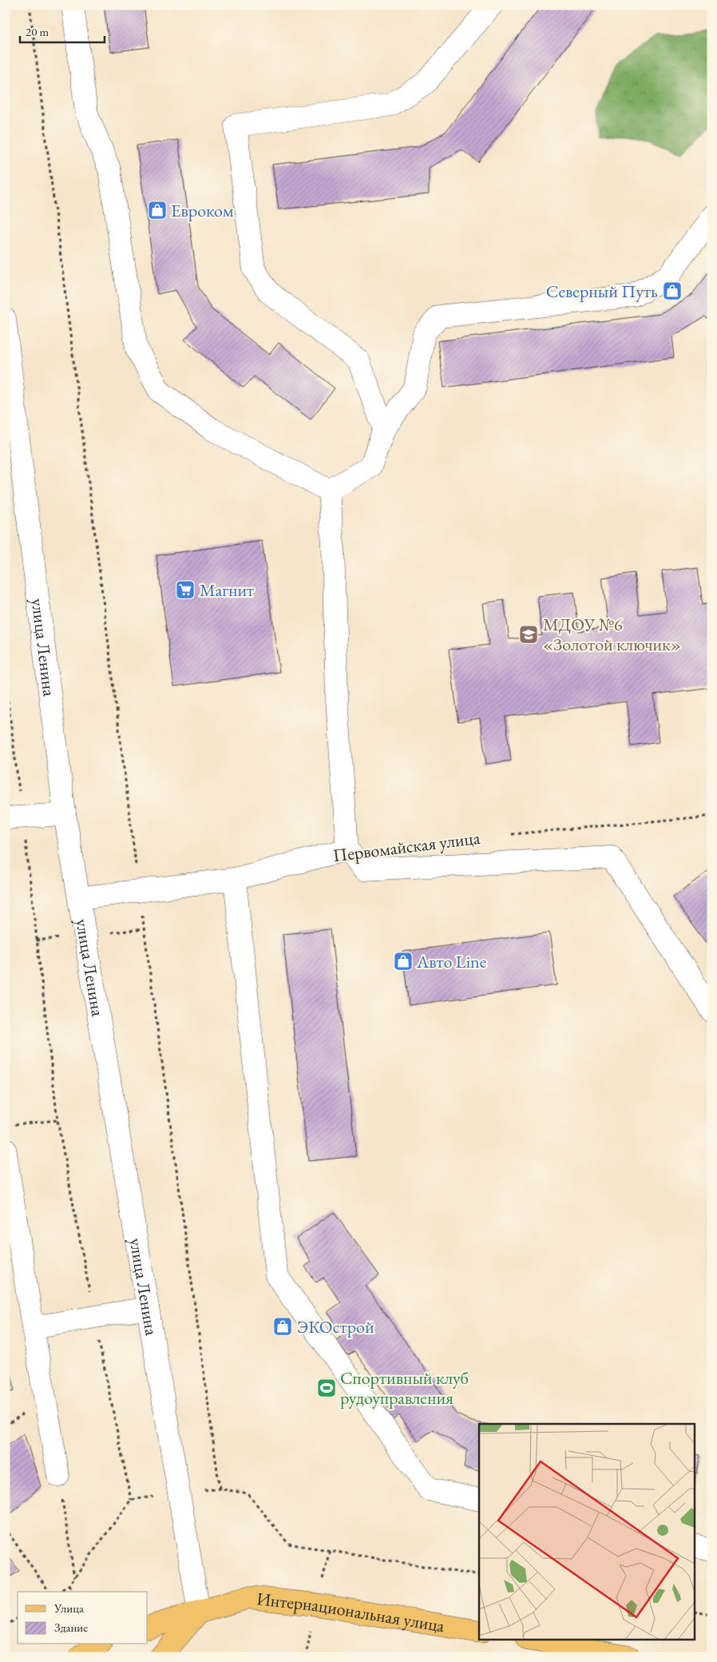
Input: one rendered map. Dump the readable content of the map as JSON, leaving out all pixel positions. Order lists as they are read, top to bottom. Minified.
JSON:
{"streets":{"main road":["Интернациональная улица"],"street":["улица Ленина","Первомайская улица"]},"crossings":[["улица Ленина","Первомайская улица"],["улица Ленина","Интернациональная улица"]],"places":{"shop":["Евроком","Северный Путь","Авто Line","ЭКОстрой"],"supermarket":["Магнит"],"school or university":["МДОУ №6 «Золотой ключик»"],"sports":["Спортивный клуб рудоуправления"]},"legend":["Улица","Здание"],"scale_bar":"20 m"}
